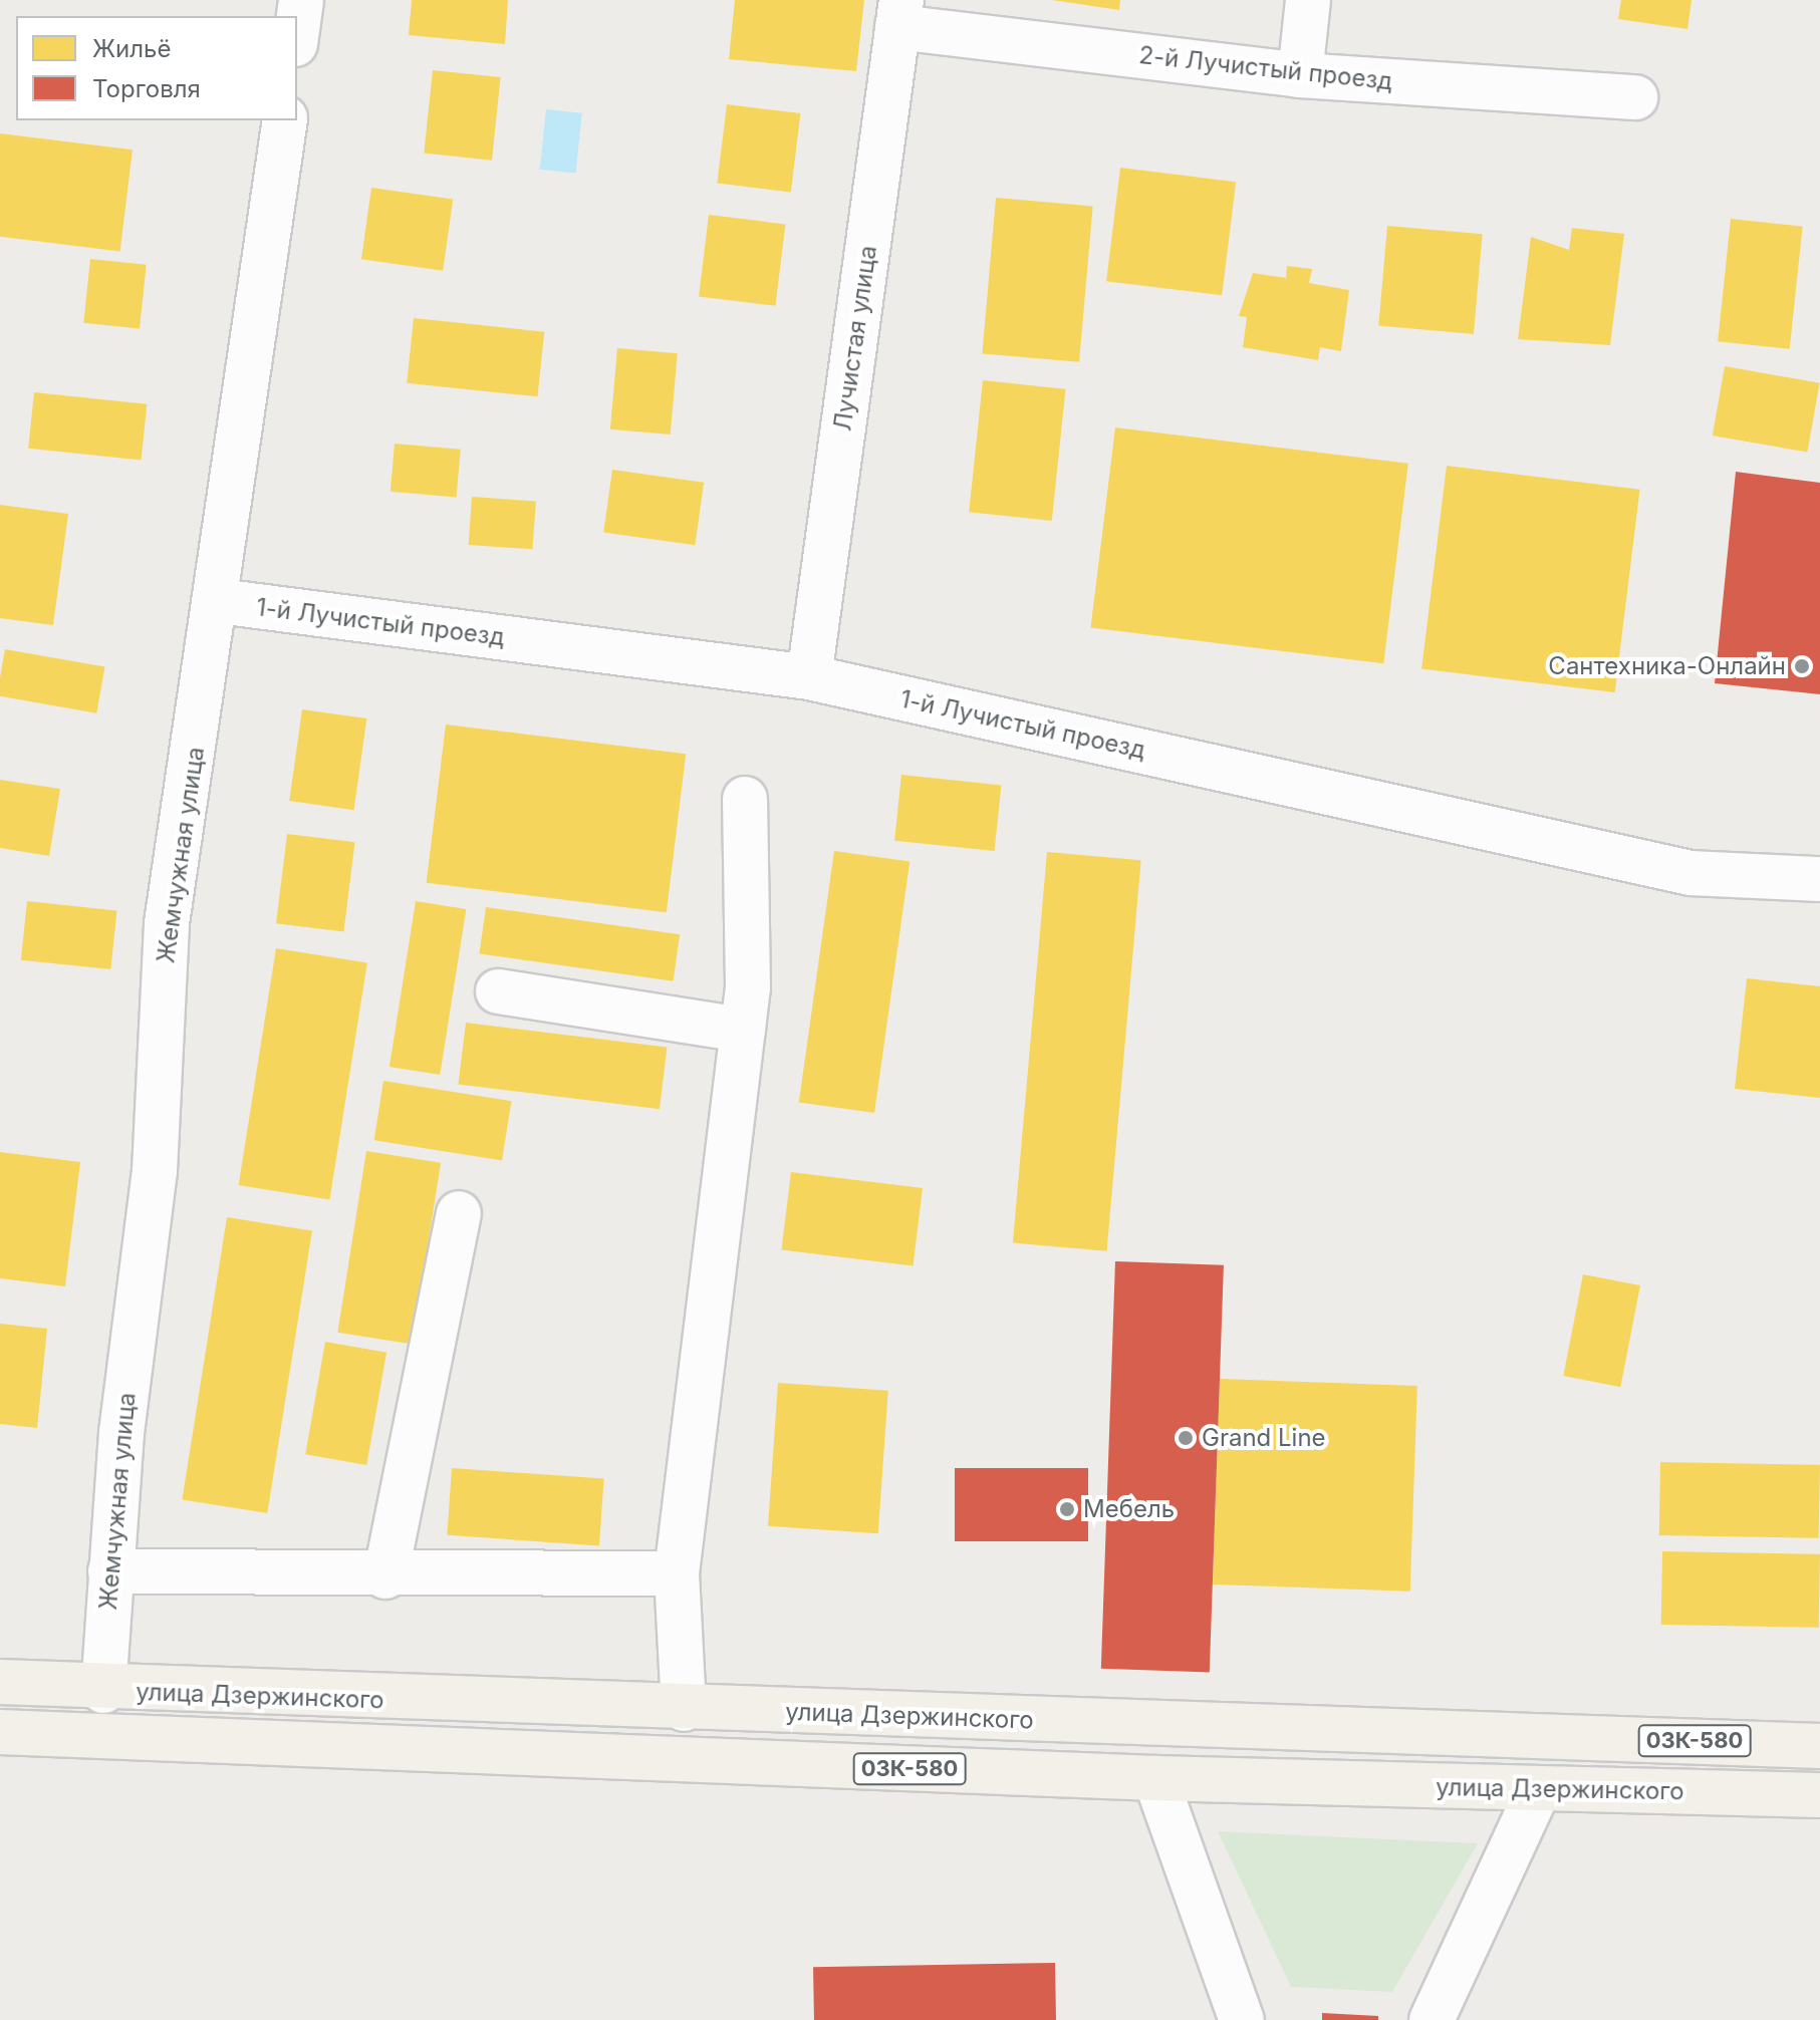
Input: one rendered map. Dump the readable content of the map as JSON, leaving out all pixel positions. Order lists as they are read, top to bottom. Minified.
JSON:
{"streets":{"main road":["улица Дзержинского","03К-580"],"street":["2-й Лучистый проезд","Лучистая улица","1-й Лучистый проезд","Жемчужная улица"]},"crossings":[["2-й Лучистый проезд","Лучистая улица"],["Лучистая улица","1-й Лучистый проезд"],["1-й Лучистый проезд","Жемчужная улица"],["Жемчужная улица","улица Дзержинского"]],"places":["Сантехника-Онлайн","Grand Line","Мебель"],"legend":["Жильё","Торговля"]}
